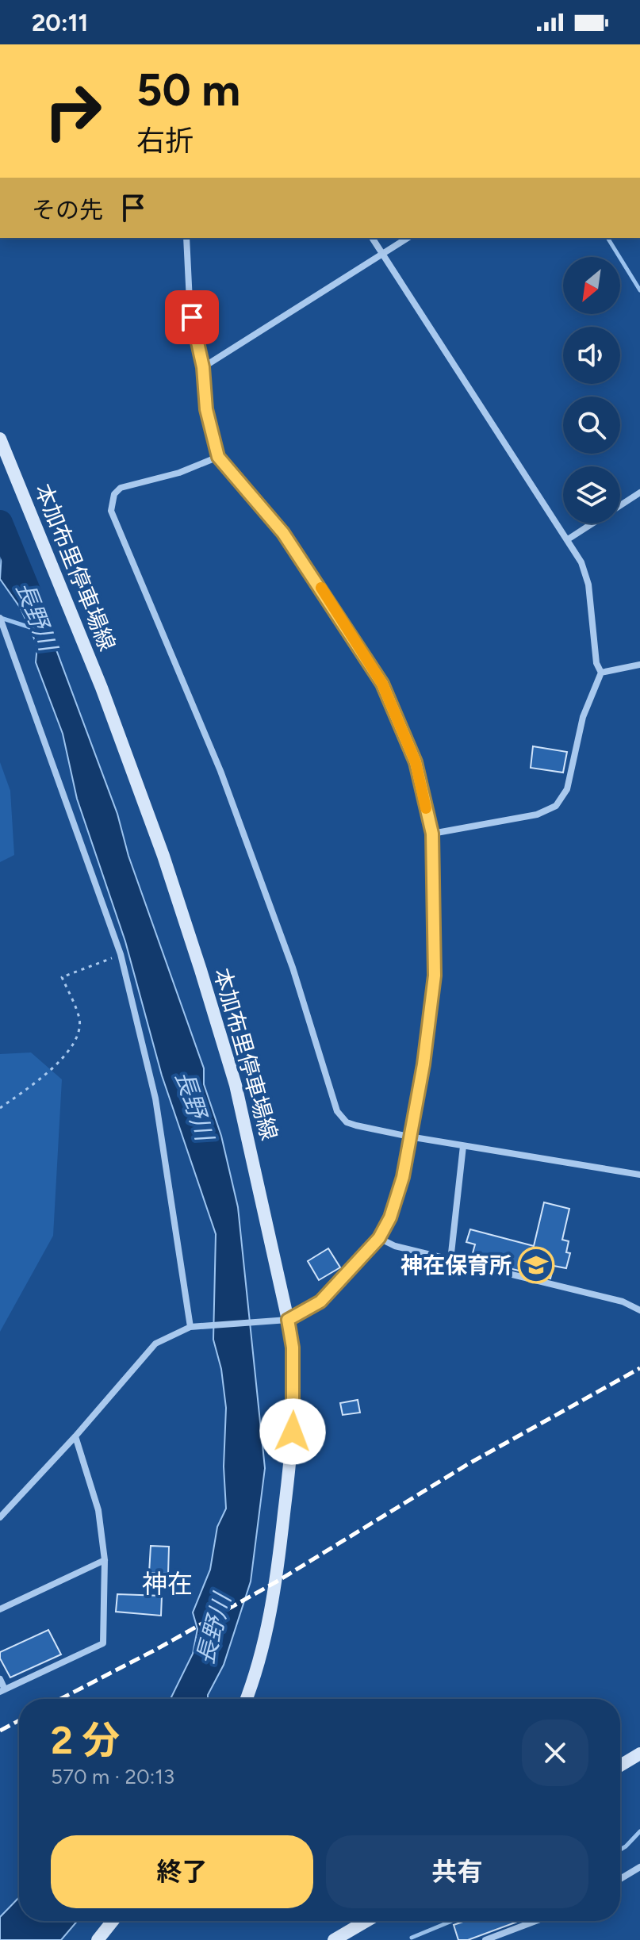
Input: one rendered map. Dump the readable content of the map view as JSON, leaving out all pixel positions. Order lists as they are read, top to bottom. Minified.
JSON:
{"streets":{"main road":["本加布里停車場線"]},"districts":["神在"],"water":["長野川"],"places":{"school or university":["神在保育所"]},"north":"bottom left","page":{"status":"20:11","turn":["50 m","右折"],"then":"その先","heading":["2 分","570 m · 20:13"],"buttons":["終了","共有"]}}
